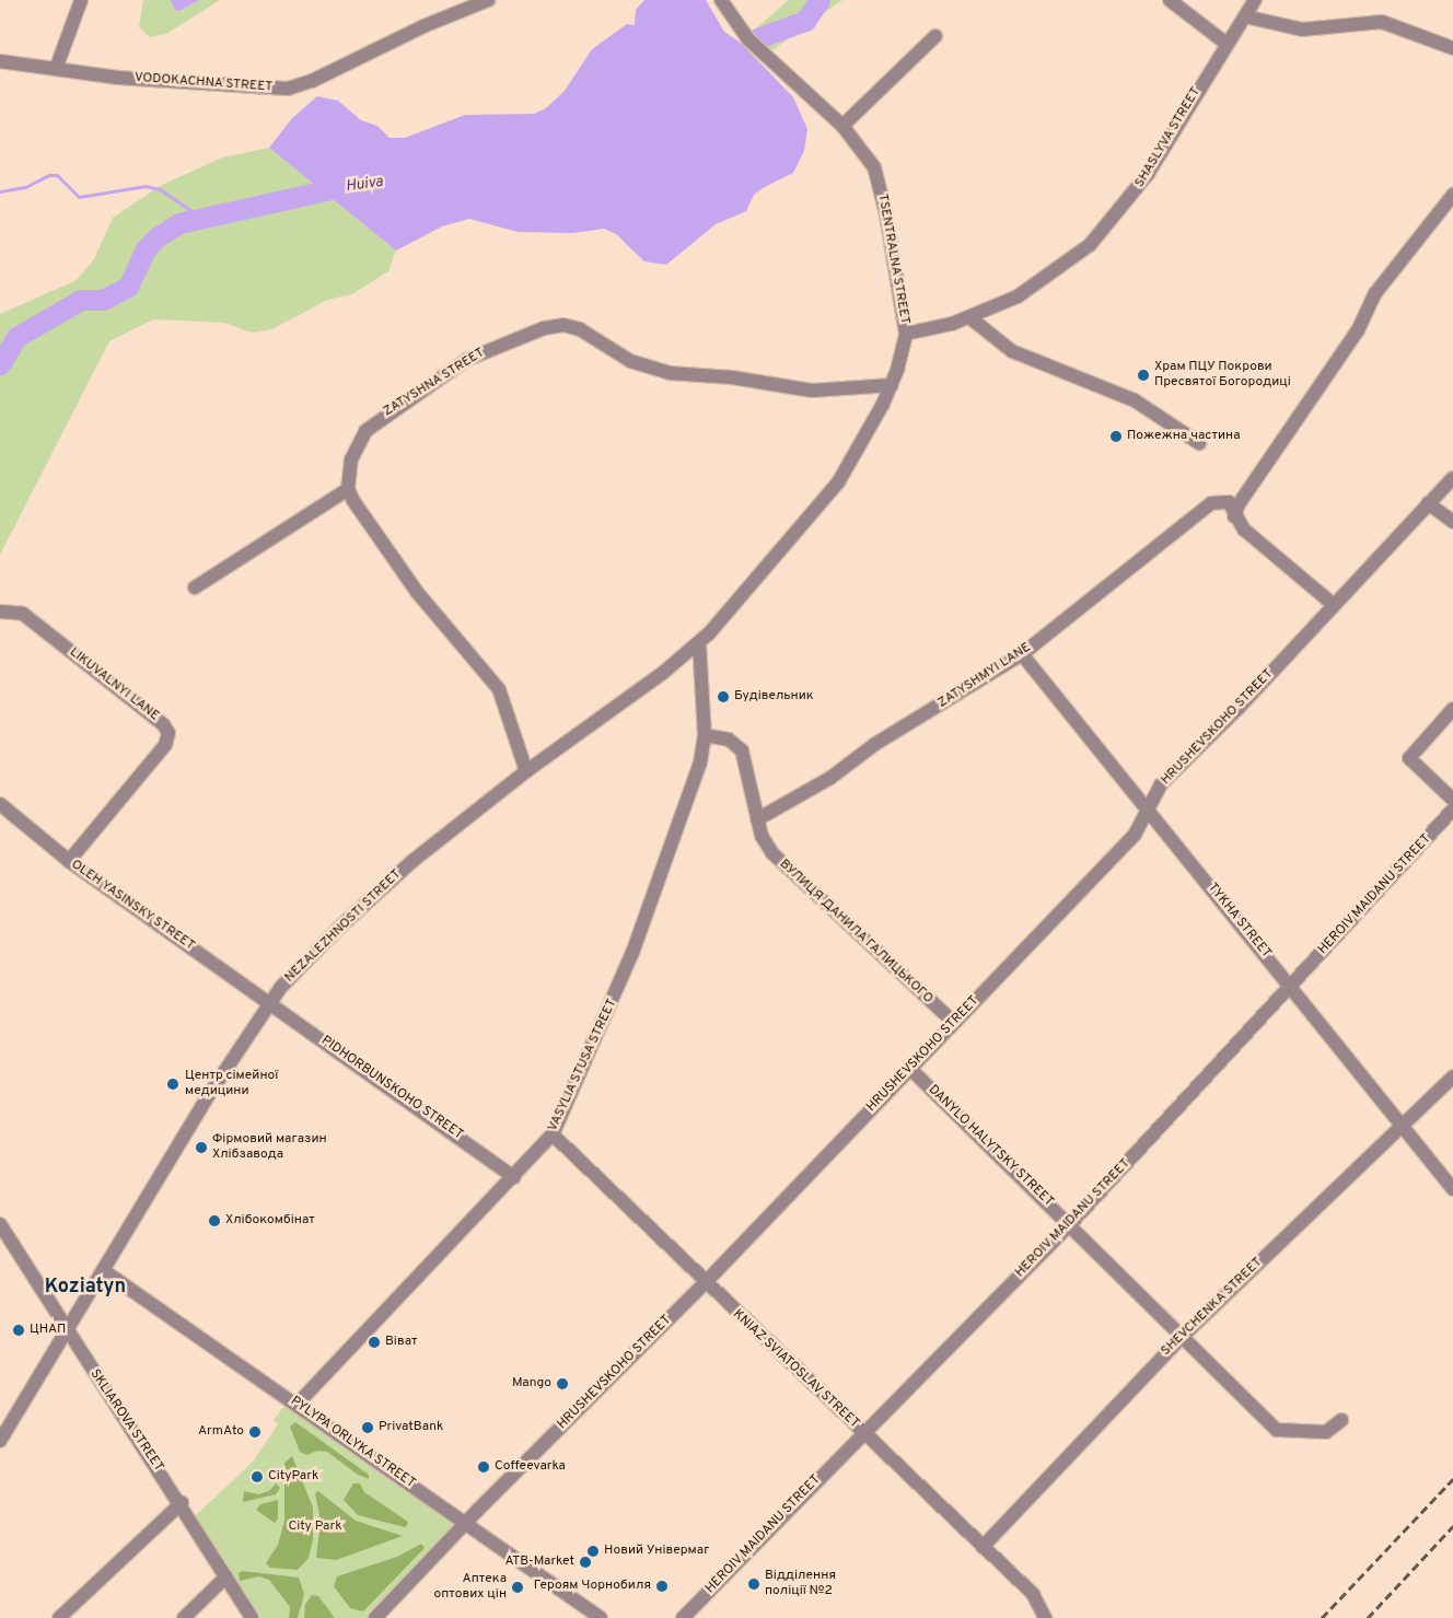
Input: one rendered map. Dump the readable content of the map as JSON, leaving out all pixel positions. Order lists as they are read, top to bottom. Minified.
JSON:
{"streets":{"street":["VODOKACHNA STREET","SHASLYVA STREET","TSENTRALNA STREET","ZATYSHNA STREET","ZATYSHMYI LANE","LIKUVALNYI LANE","HRUSHEVSKOHO STREET","HEROIV MAIDANU STREET","OLEH YASINSKY STREET","TYKHA STREET","NEZALEZHNOSTI STREET","ВУЛИЦЯ ДАНИЛА ГАЛИЦЬКОГО","VASYLIA STUSA STREET","PIDHORBUNSKOHO STREET","DANYLO HALYTSKY STREET","SHEVCHENKA STREET","KNIAZ SVIATOSLAV STREET","SKLIAROVA STREET","PYLYPA ORLYKA STREET"]},"crossings":[["SHASLYVA STREET","TSENTRALNA STREET"],["TSENTRALNA STREET","ZATYSHNA STREET"],["TSENTRALNA STREET","NEZALEZHNOSTI STREET"],["TSENTRALNA STREET","VASYLIA STUSA STREET"],["ZATYSHMYI LANE","TYKHA STREET"],["ZATYSHMYI LANE","ВУЛИЦЯ ДАНИЛА ГАЛИЦЬКОГО"],["LIKUVALNYI LANE","OLEH YASINSKY STREET"],["HRUSHEVSKOHO STREET","TYKHA STREET"],["HRUSHEVSKOHO STREET","ВУЛИЦЯ ДАНИЛА ГАЛИЦЬКОГО"],["HRUSHEVSKOHO STREET","DANYLO HALYTSKY STREET"],["HRUSHEVSKOHO STREET","KNIAZ SVIATOSLAV STREET"],["HRUSHEVSKOHO STREET","PYLYPA ORLYKA STREET"],["HEROIV MAIDANU STREET","TYKHA STREET"],["HEROIV MAIDANU STREET","DANYLO HALYTSKY STREET"],["HEROIV MAIDANU STREET","KNIAZ SVIATOSLAV STREET"],["OLEH YASINSKY STREET","NEZALEZHNOSTI STREET"],["OLEH YASINSKY STREET","PIDHORBUNSKOHO STREET"],["TYKHA STREET","SHEVCHENKA STREET"],["NEZALEZHNOSTI STREET","VASYLIA STUSA STREET"],["NEZALEZHNOSTI STREET","PIDHORBUNSKOHO STREET"],["NEZALEZHNOSTI STREET","SKLIAROVA STREET"],["NEZALEZHNOSTI STREET","PYLYPA ORLYKA STREET"],["ВУЛИЦЯ ДАНИЛА ГАЛИЦЬКОГО","VASYLIA STUSA STREET"],["VASYLIA STUSA STREET","PIDHORBUNSKOHO STREET"],["VASYLIA STUSA STREET","KNIAZ SVIATOSLAV STREET"],["VASYLIA STUSA STREET","PYLYPA ORLYKA STREET"],["DANYLO HALYTSKY STREET","SHEVCHENKA STREET"],["SHEVCHENKA STREET","KNIAZ SVIATOSLAV STREET"]],"districts":["Koziatyn"],"water":["Huiva"],"parks":["City Park"],"places":["Храм ПЦУ Покрови Пресвятої Богородиці","Пожежна частина","Будівельник","Центр сімейної медицини","Фірмовий магазин Хлібзавода","Хлібокомбінат","ЦНАП","Віват","Mango","PrivatBank","ArmAto","Coffeevarka","CityPark","Новий Універмаг","ATB-Market","Відділення поліції №2","Героям Чорнобиля","Аптека оптових цін"]}
